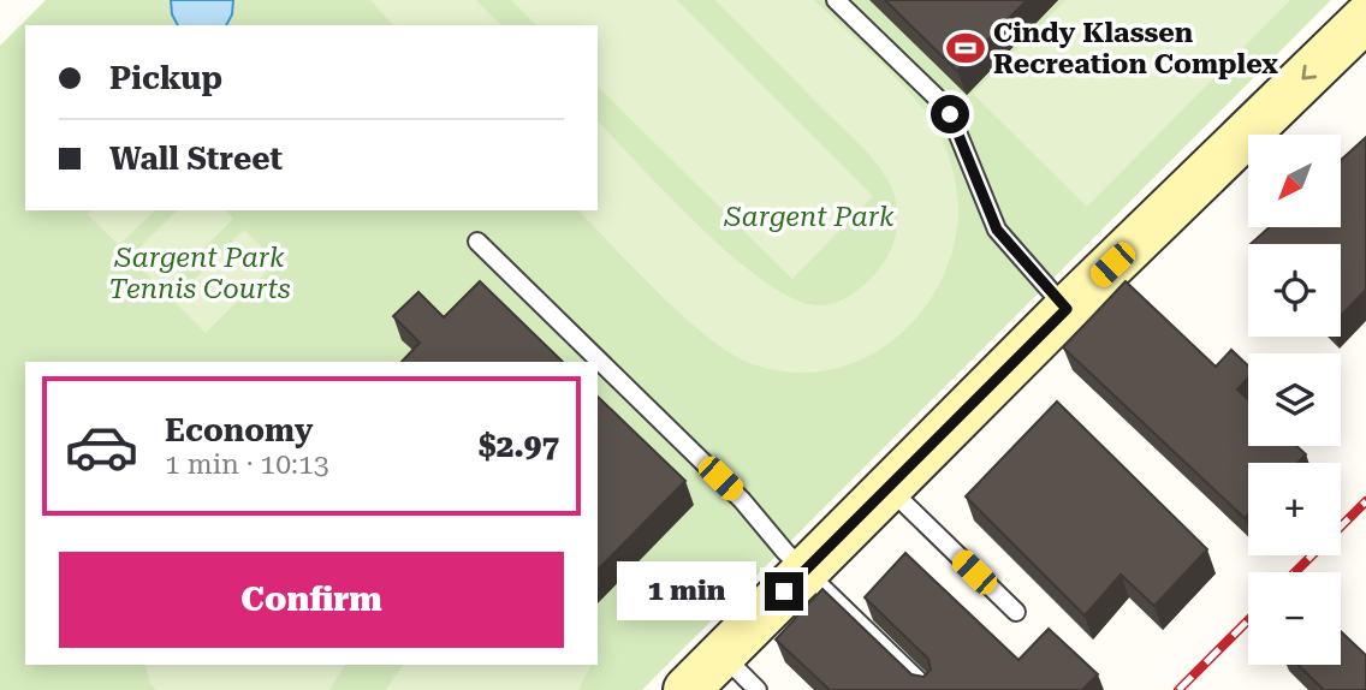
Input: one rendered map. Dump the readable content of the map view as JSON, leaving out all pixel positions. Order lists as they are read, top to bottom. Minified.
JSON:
{"parks":["Sargent Park","Sargent Park Tennis Courts"],"places":{"sports":["Cindy Klassen Recreation Complex"]},"north":"bottom left","page":{"banner":["Pickup","Wall Street"],"map_buttons":["+","−"],"list":[{"name":"Economy","note":"1 min · 10:13","value":"$2.97"}],"buttons":"Confirm","bubble":"1 min"}}
